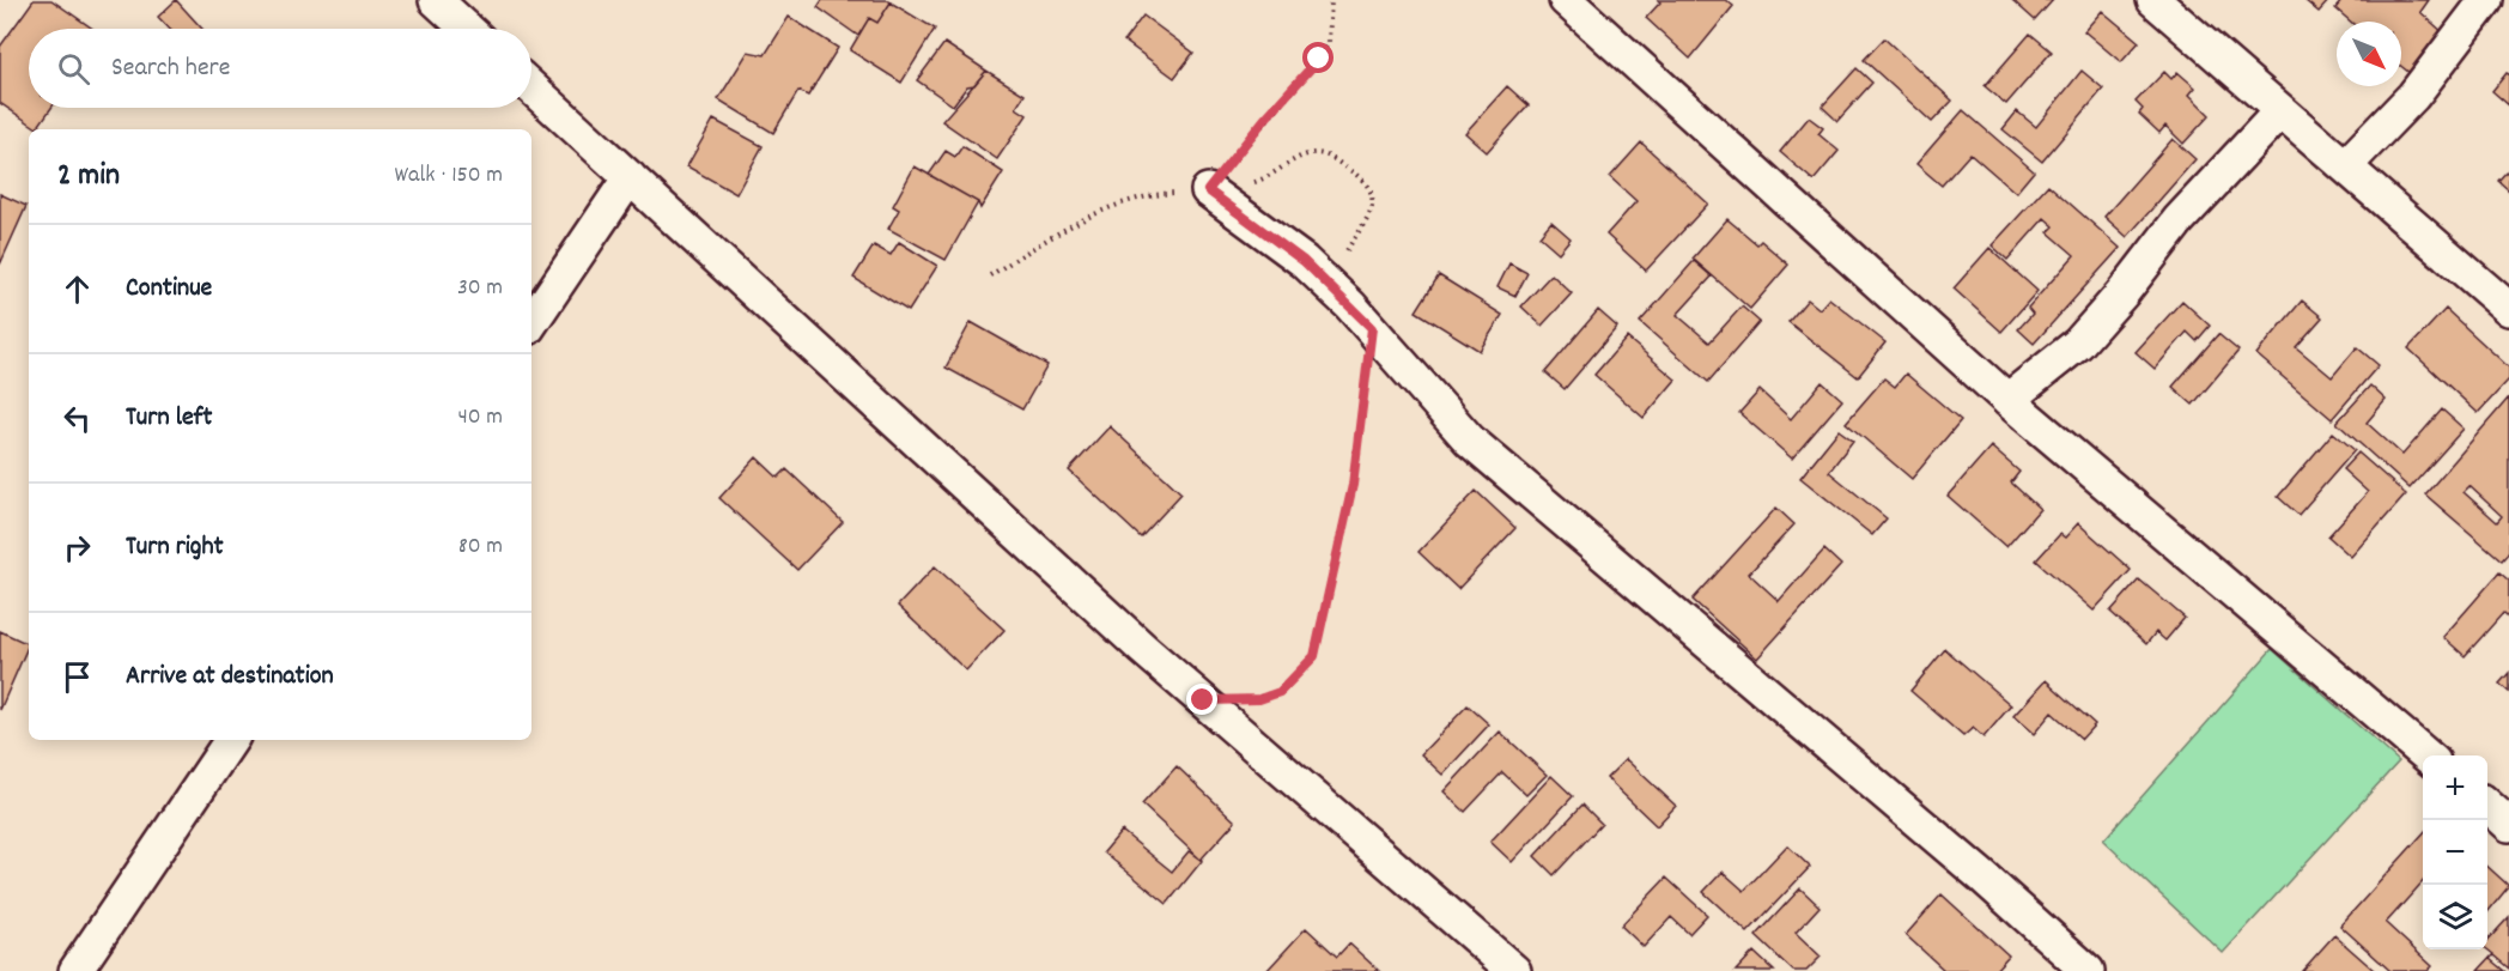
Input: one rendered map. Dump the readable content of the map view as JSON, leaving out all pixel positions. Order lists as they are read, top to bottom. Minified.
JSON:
{"north":"bottom right","page":{"search":"Search here","heading":["2 min","Walk · 150 m"],"list":[["Continue","30 m"],["Turn left","40 m"],["Turn right","80 m"],"Arrive at destination"],"map_buttons":["+","−"]}}
